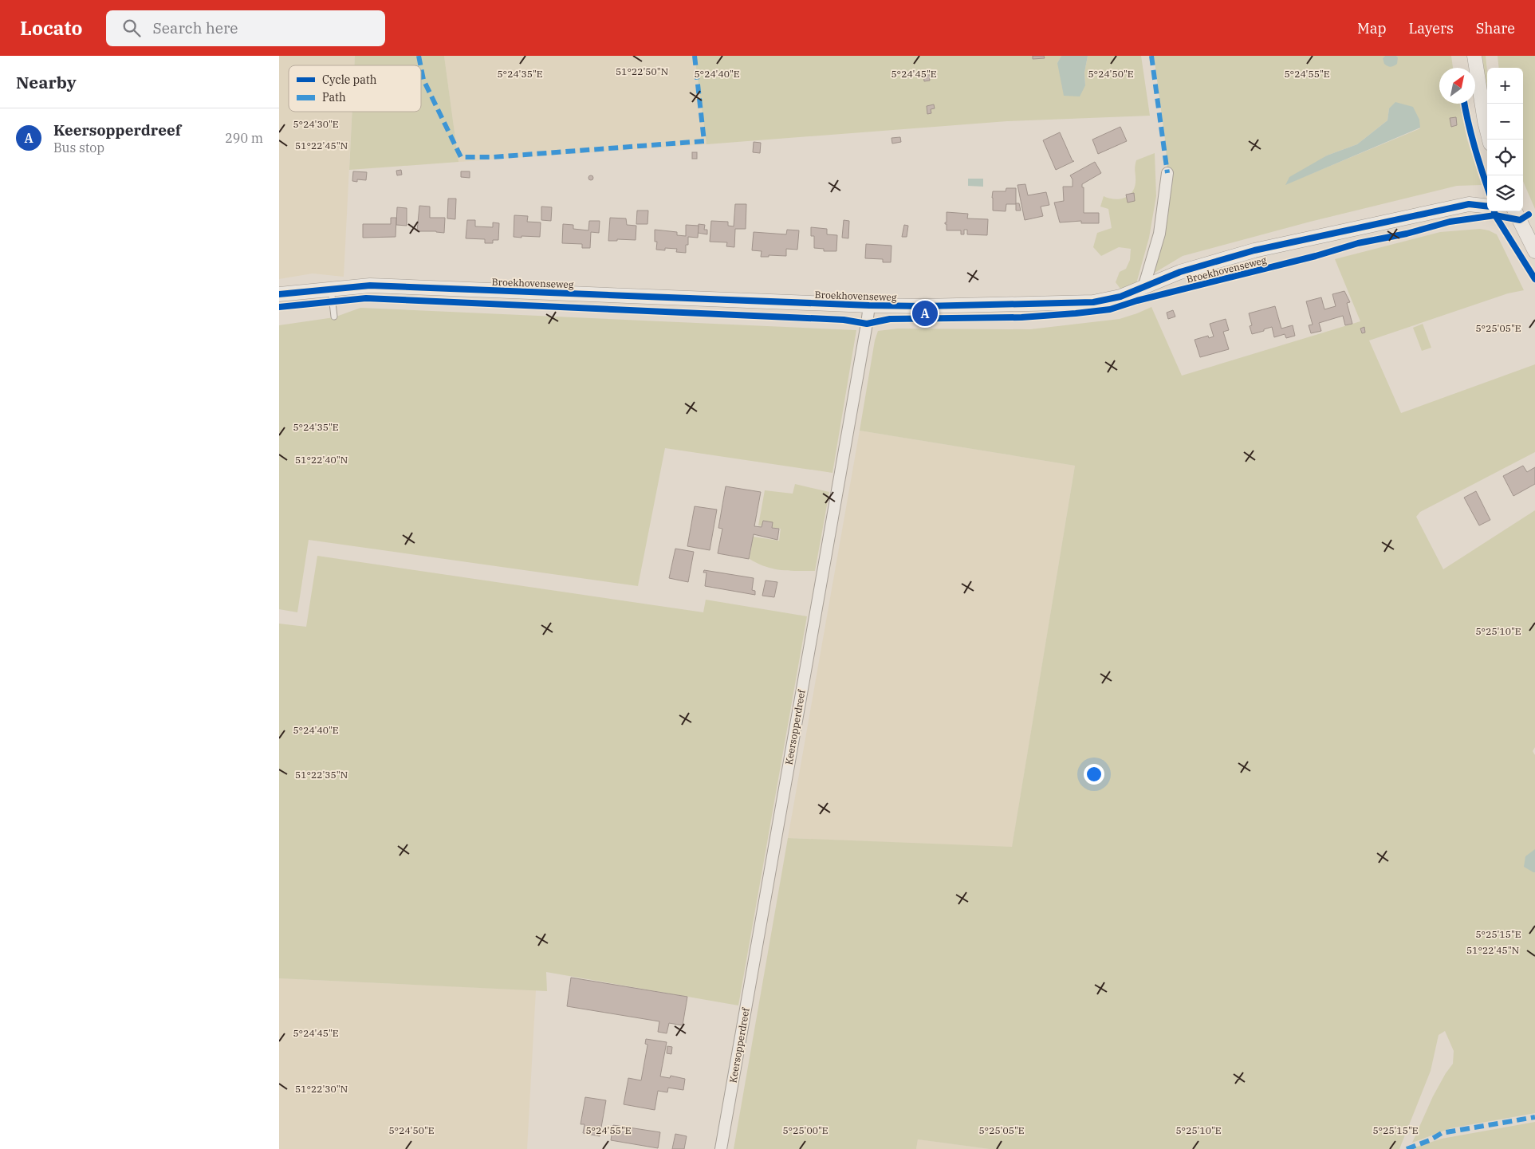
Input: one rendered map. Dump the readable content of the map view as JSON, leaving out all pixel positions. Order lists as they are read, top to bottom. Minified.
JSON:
{"streets":{"street":["Broekhovenseweg","Keersopperdreef"]},"crossings":[["Broekhovenseweg","Keersopperdreef"]],"legend":["Cycle path","Path"],"north":"top right","page":{"header":"Locato","search":"Search here","nav":["Map","Layers","Share"],"heading":"Nearby","map_buttons":["+","−"],"list":[{"mark":"A","name":"Keersopperdreef","note":"Bus stop","value":"290 m"}],"pins":"A"},"coordinates":["51°22'50\"N","5°24'45\"E","5°24'55\"E","5°24'35\"E","5°24'40\"E","5°24'50\"E","5°24'30\"E","51°22'45\"N","5°25'05\"E","51°22'40\"N","5°25'10\"E","51°22'35\"N","5°25'15\"E","51°22'30\"N","5°25'00\"E"]}
